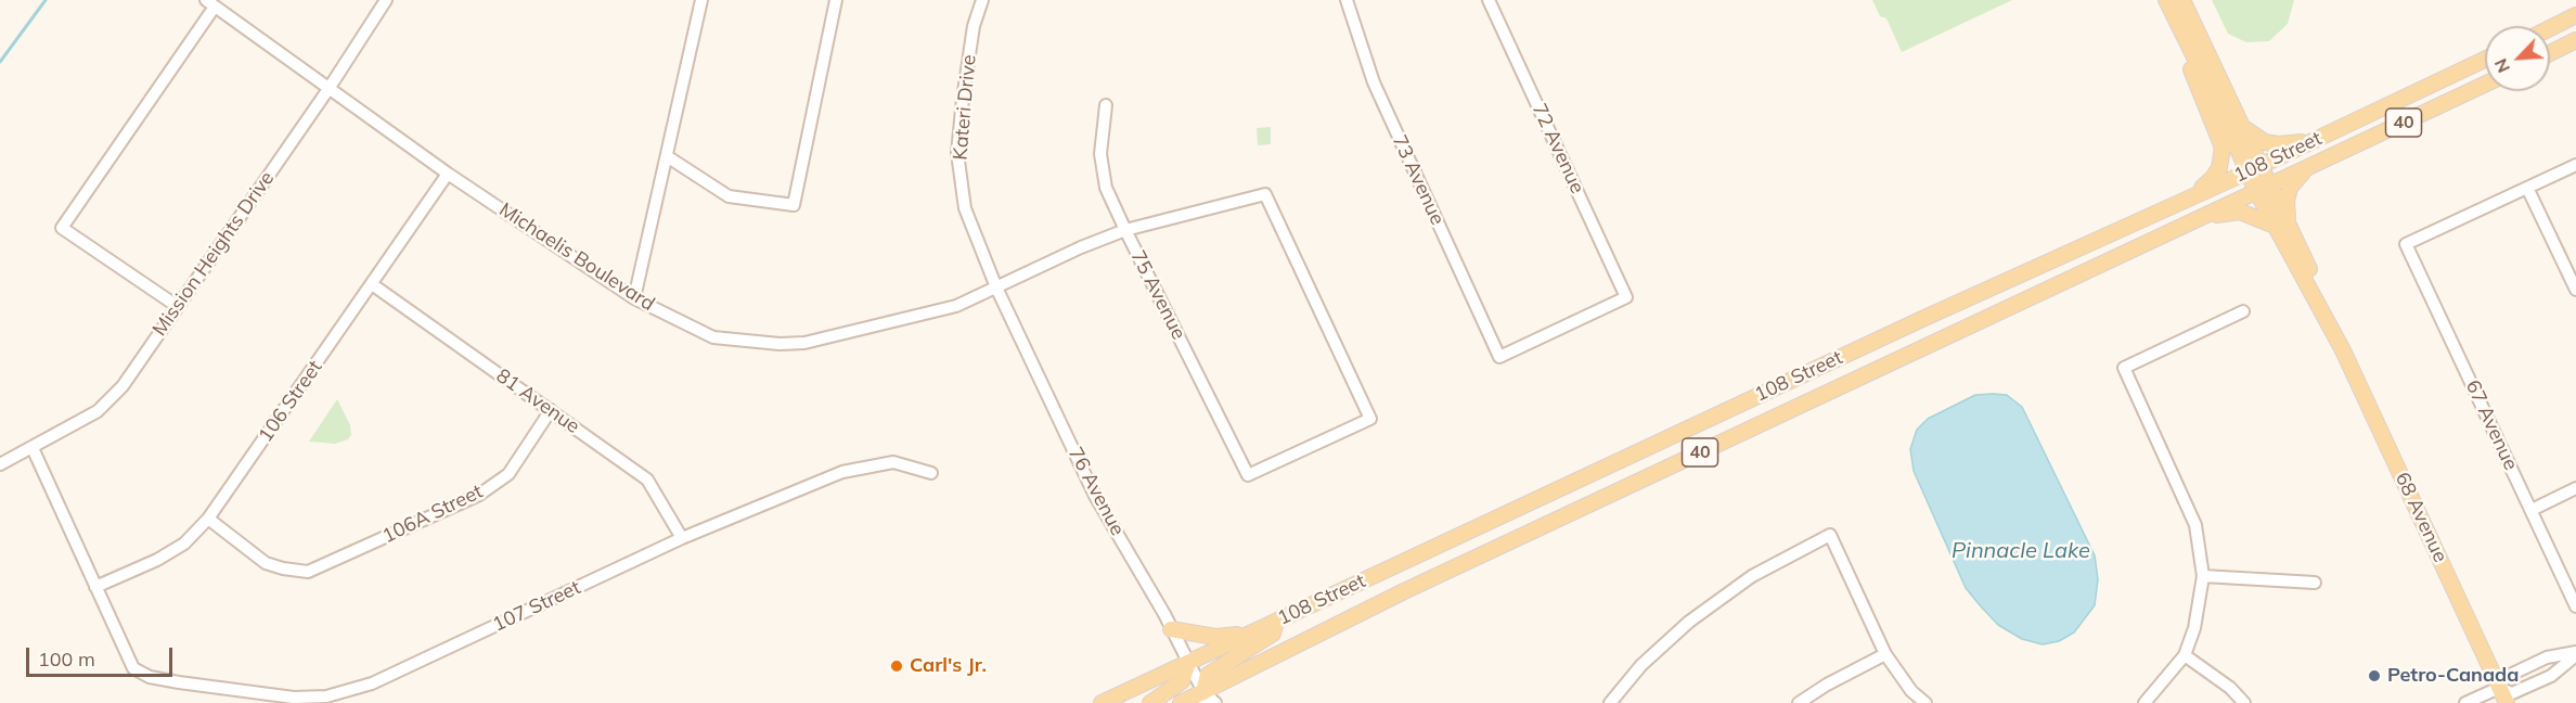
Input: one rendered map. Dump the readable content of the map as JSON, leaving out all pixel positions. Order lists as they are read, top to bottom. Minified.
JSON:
{"streets":{"main road":["40","108 Street","68 Avenue"],"street":["Kateri Drive","72 Avenue","73 Avenue","Mission Heights Drive","Michaelis Boulevard","75 Avenue","106 Street","81 Avenue","67 Avenue","76 Avenue","106A Street","107 Street"]},"crossings":[["Kateri Drive","Michaelis Boulevard"],["Kateri Drive","76 Avenue"],["72 Avenue","73 Avenue"],["108 Street","76 Avenue"],["108 Street","68 Avenue"],["Mission Heights Drive","Michaelis Boulevard"],["Michaelis Boulevard","106 Street"],["Michaelis Boulevard","76 Avenue"],["106 Street","81 Avenue"],["106 Street","106A Street"],["106 Street","107 Street"],["81 Avenue","106A Street"],["81 Avenue","107 Street"]],"water":["Pinnacle Lake"],"places":["Carl's Jr.","Petro-Canada"],"scale_bar":"100 m","north":"bottom left"}
